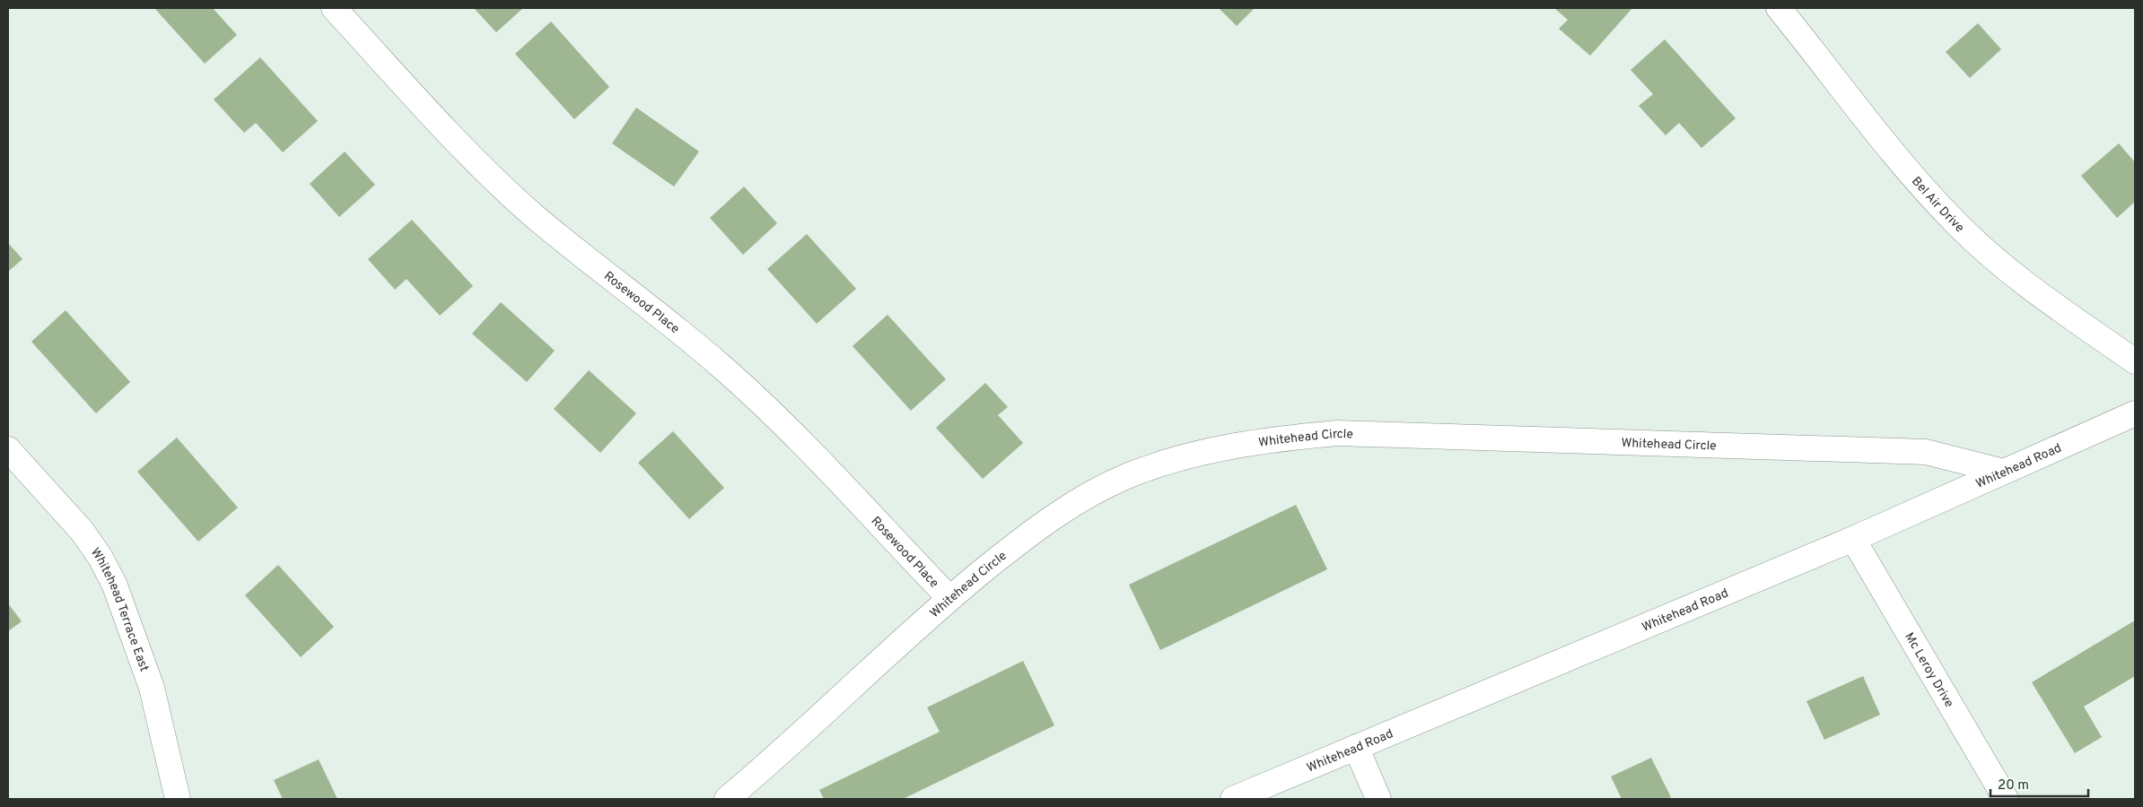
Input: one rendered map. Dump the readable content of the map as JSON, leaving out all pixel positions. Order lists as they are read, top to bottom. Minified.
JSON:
{"streets":{"street":["Bel Air Drive","Rosewood Place","Whitehead Circle","Whitehead Road","Whitehead Terrace East","Mc Leroy Drive"]},"crossings":[["Rosewood Place","Whitehead Circle"],["Whitehead Circle","Whitehead Road"],["Whitehead Road","Mc Leroy Drive"]],"scale_bar":"20 m"}
